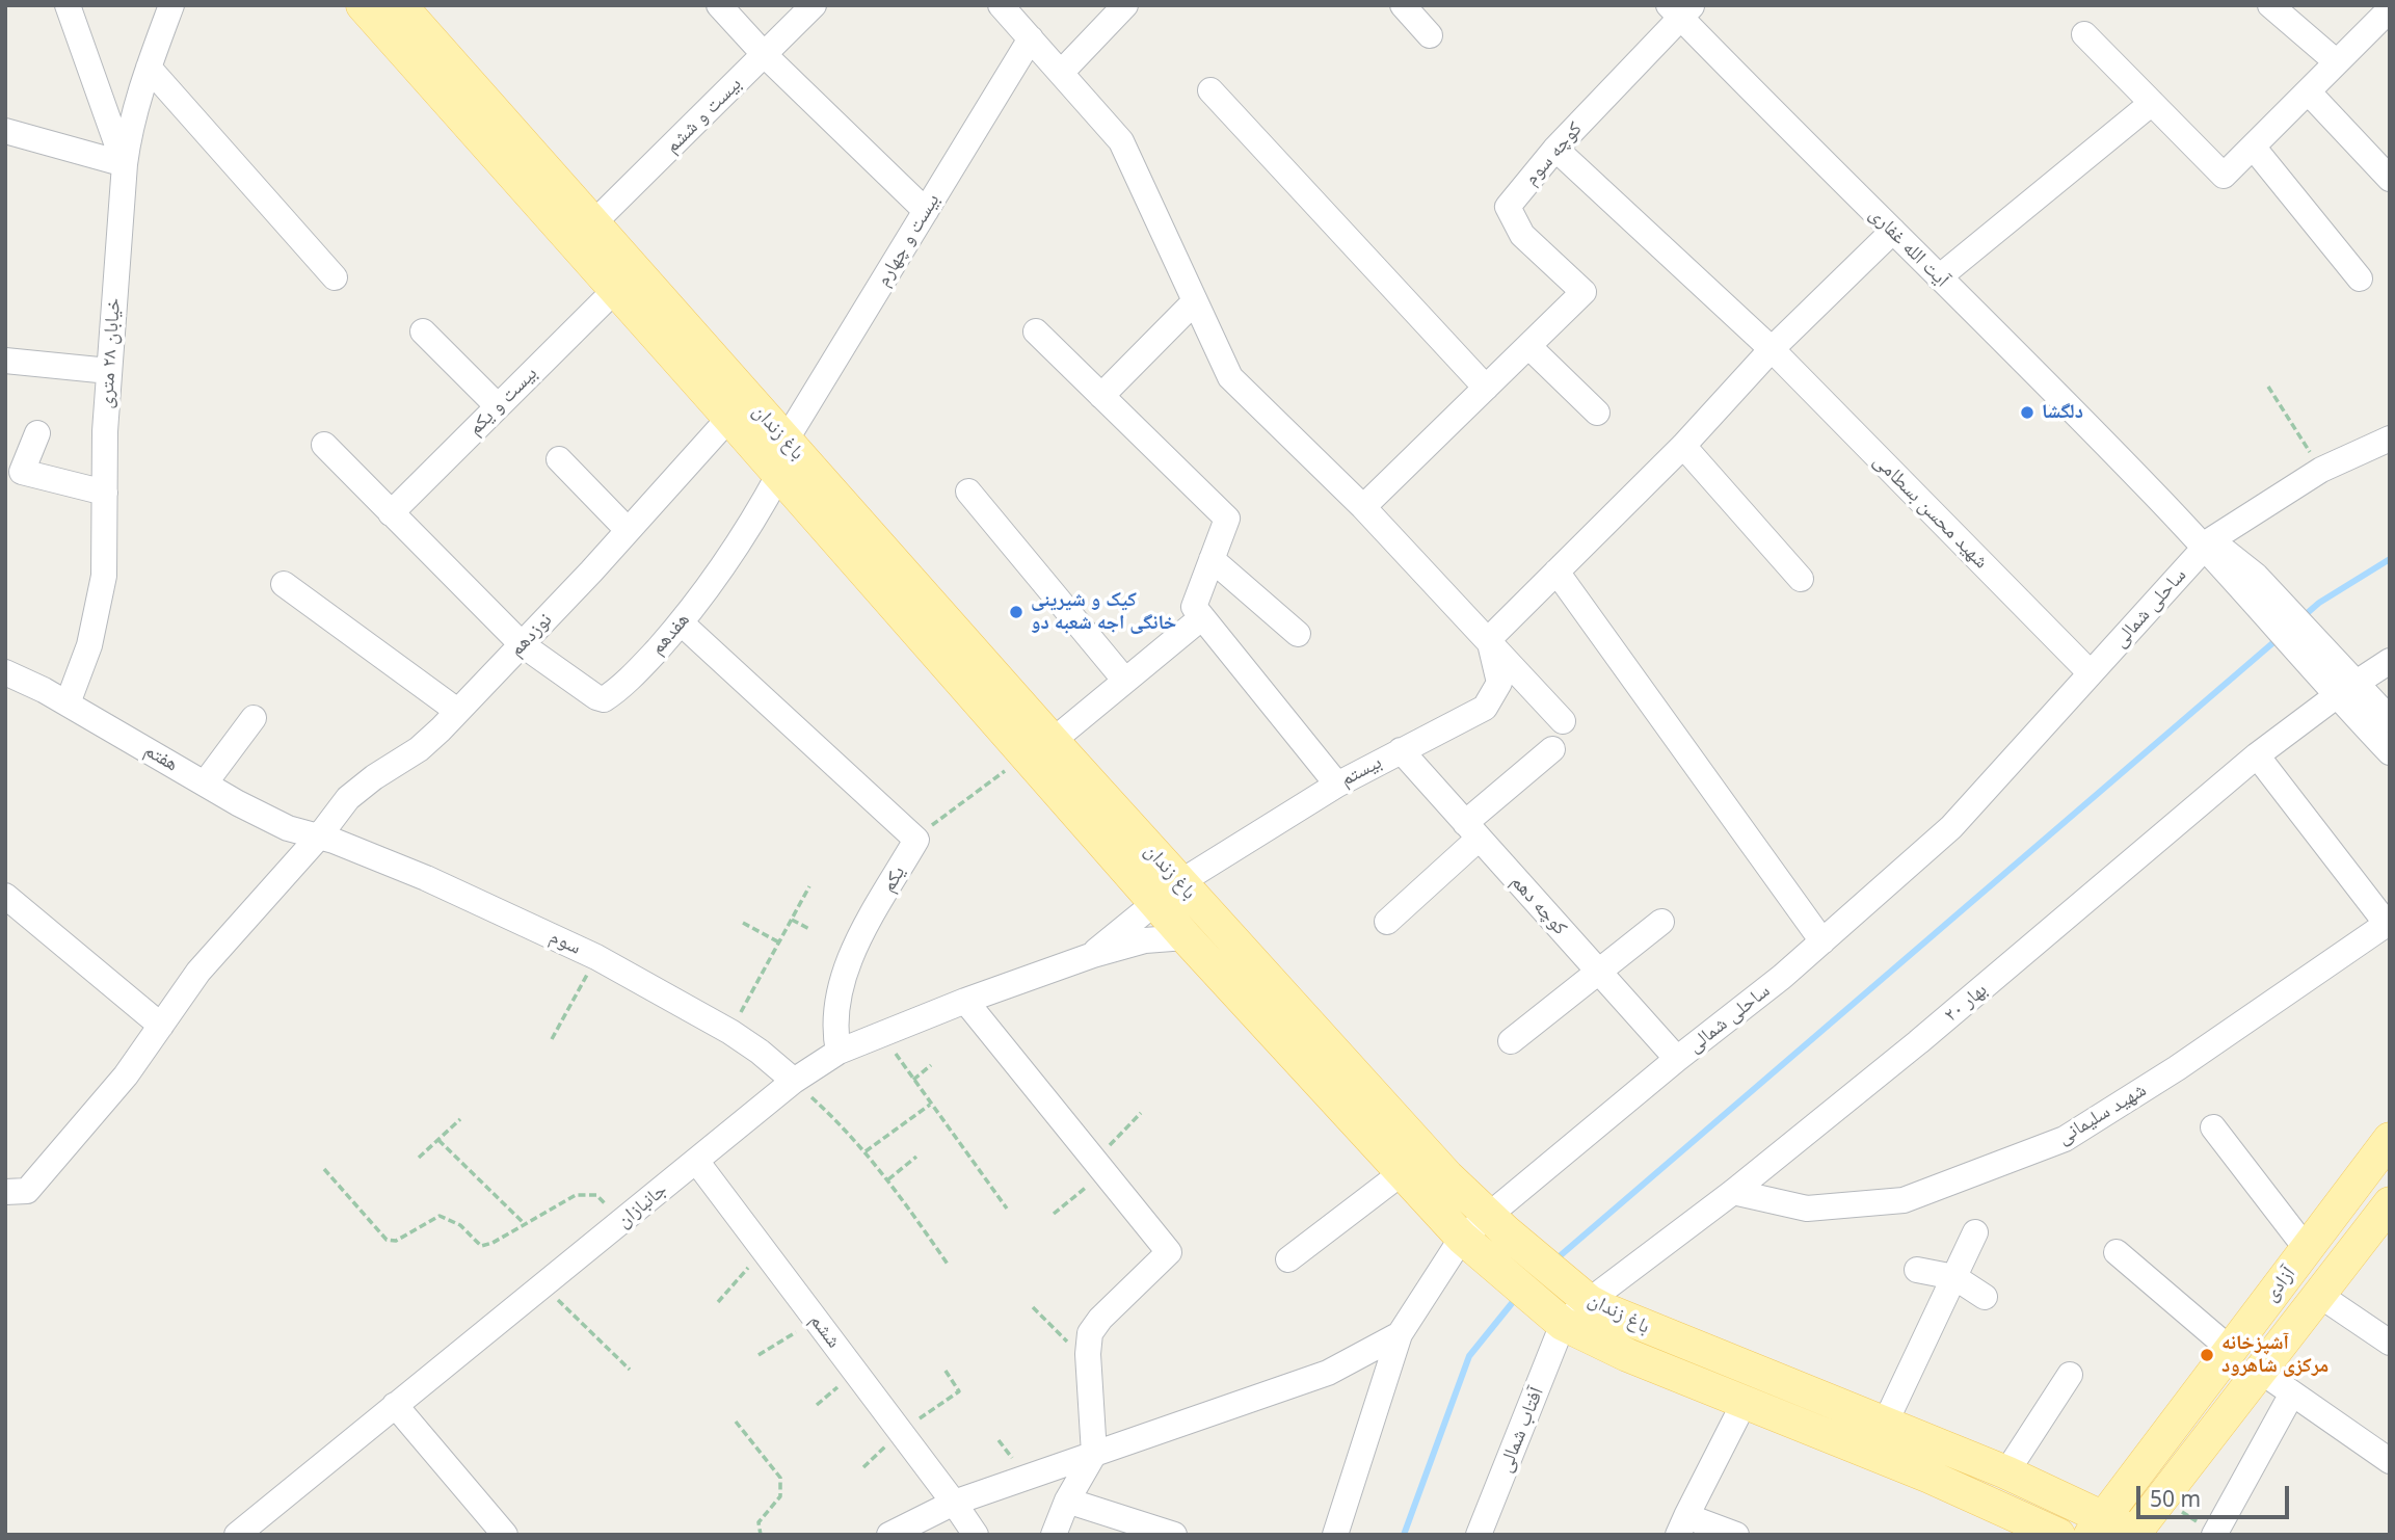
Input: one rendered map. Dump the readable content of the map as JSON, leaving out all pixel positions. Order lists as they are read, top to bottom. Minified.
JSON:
{"streets":{"main road":["باغ زندان","آزادی"],"street":["بیست و ششم","کوچه سوم","بیست و چهارم","آیت الله غفاری","خیابان ۲۸ متری","بیست و یکم","شهید محسن بسطامی","ساحلی شمالی","هفدهم","نوزدهم","هفتم","بیستم","یکم","کوچه دهم","سوم","بهار ۲۰","شهید سلیمانی","جانبازان","ششم","آفتاب شمالی"]},"crossings":[["بیست و ششم","باغ زندان"],["کوچه سوم","آیت الله غفاری"],["کوچه سوم","شهید محسن بسطامی"],["بیست و چهارم","باغ زندان"],["آیت الله غفاری","ساحلی شمالی"],["آیت الله غفاری","بهار ۲۰"],["خیابان ۲۸ متری","هفتم"],["بیست و یکم","باغ زندان"],["باغ زندان","ساحلی شمالی"],["باغ زندان","هفدهم"],["باغ زندان","نوزدهم"],["باغ زندان","بیستم"],["باغ زندان","بهار ۲۰"],["باغ زندان","جانبازان"],["باغ زندان","آزادی"],["باغ زندان","آفتاب شمالی"],["شهید محسن بسطامی","ساحلی شمالی"],["ساحلی شمالی","کوچه دهم"],["هفدهم","نوزدهم"],["نوزدهم","هفتم"],["نوزدهم","سوم"],["هفتم","سوم"],["بیستم","کوچه دهم"],["بیستم","جانبازان"],["یکم","جانبازان"],["سوم","جانبازان"],["بهار ۲۰","شهید سلیمانی"],["بهار ۲۰","آفتاب شمالی"],["جانبازان","ششم"]],"places":["دلگشا","کیک و شیرینی خانگی اجه شعبه دو","آشپزخانه مرکزی شاهرود"],"scale_bar":"50 m"}
